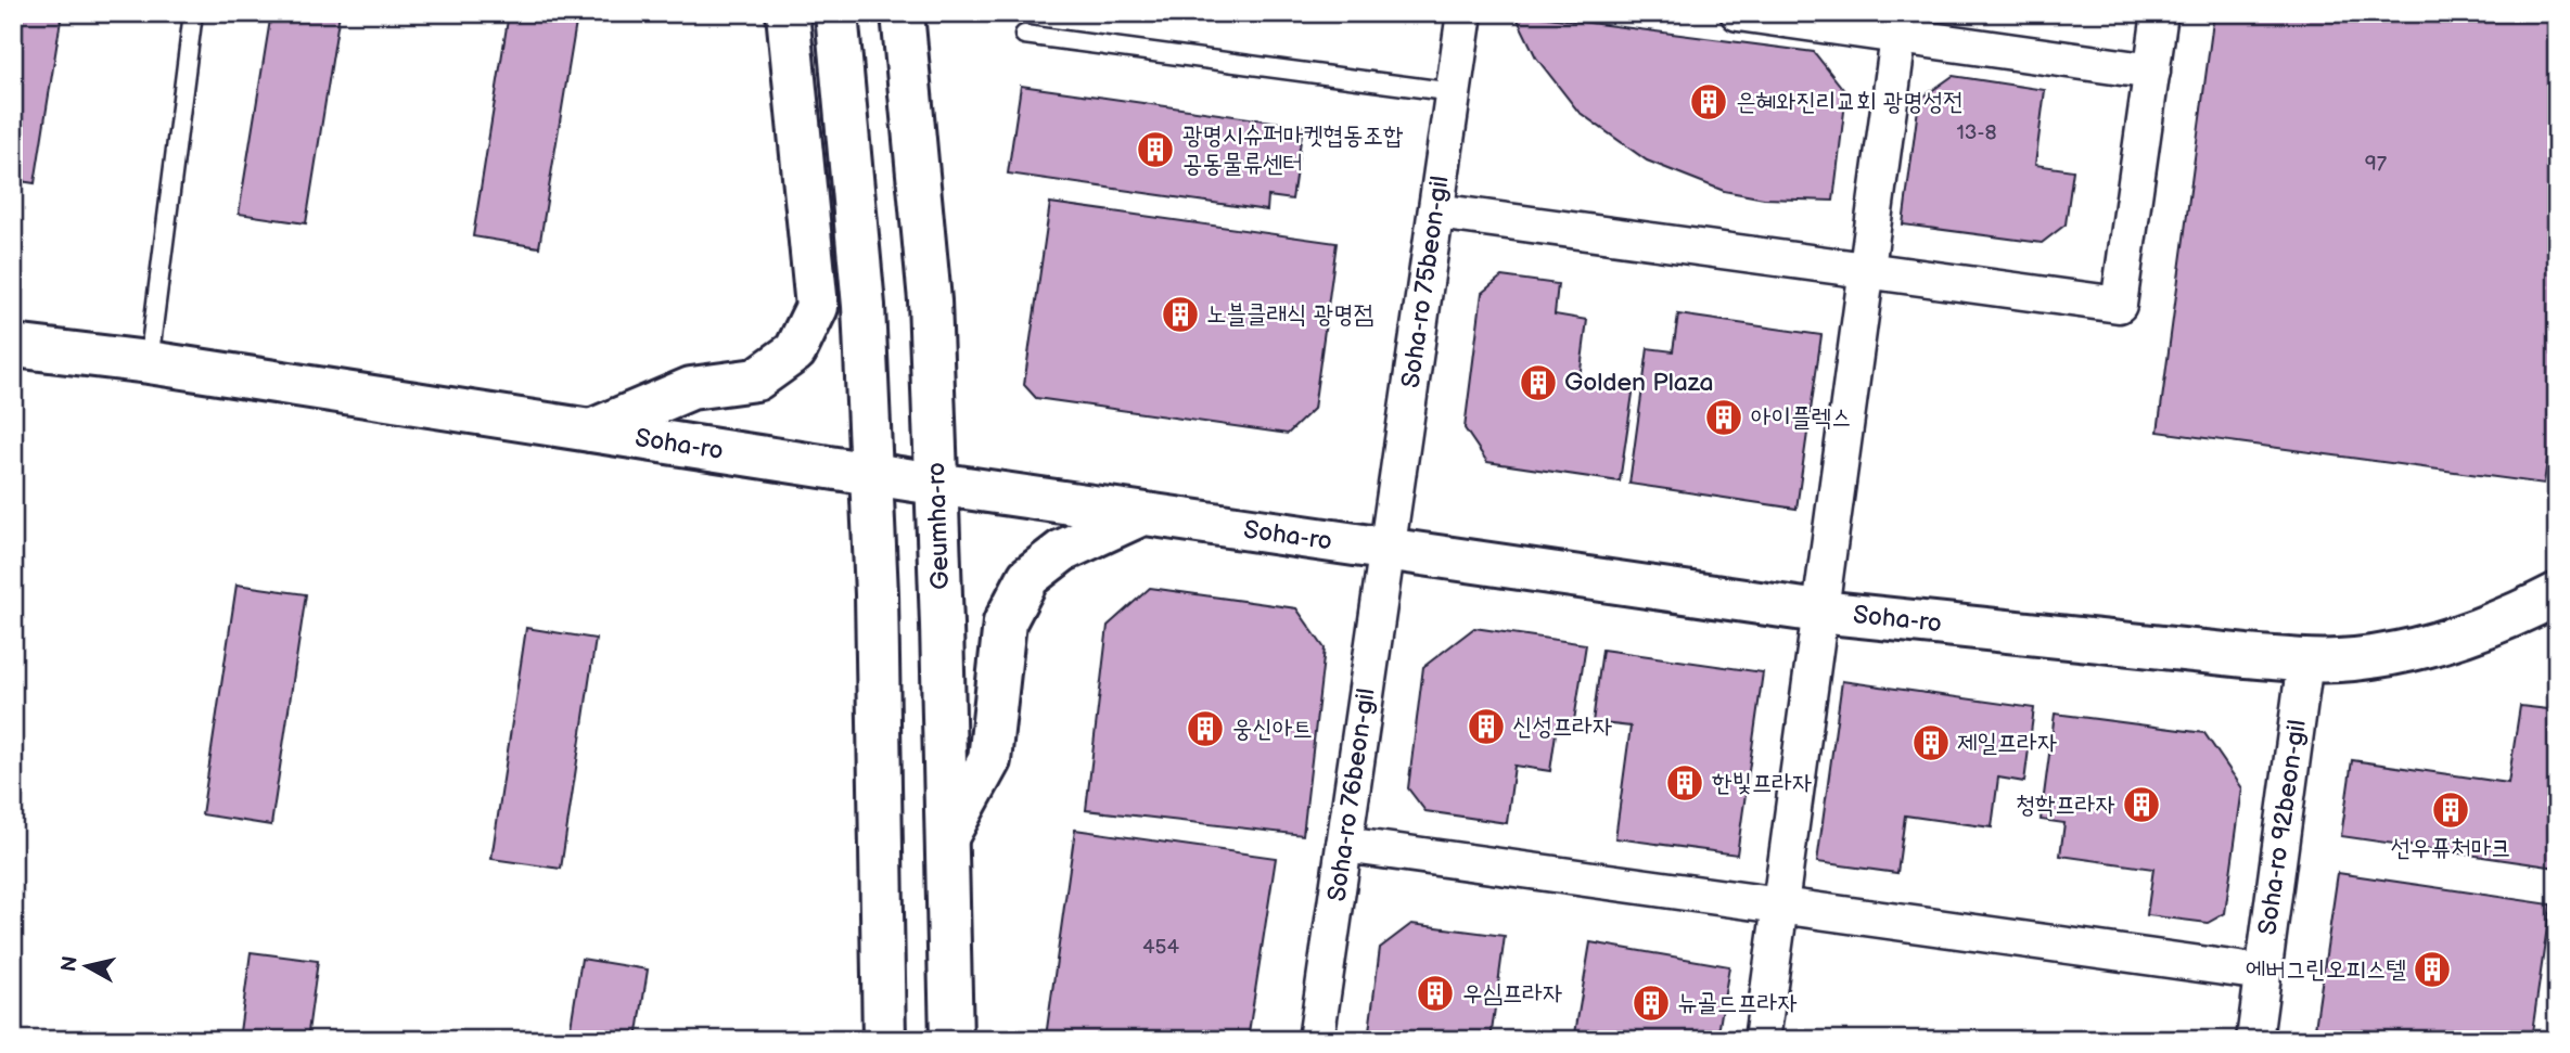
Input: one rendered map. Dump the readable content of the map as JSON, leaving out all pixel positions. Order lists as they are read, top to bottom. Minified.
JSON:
{"streets":{"street":["Soha-ro 75beon-gil","Soha-ro","Geumha-ro","Soha-ro 76beon-gil","Soha-ro 92beon-gil"]},"crossings":[["Soha-ro 75beon-gil","Soha-ro"],["Soha-ro 75beon-gil","Soha-ro 76beon-gil"],["Soha-ro","Geumha-ro"],["Soha-ro","Soha-ro 76beon-gil"],["Soha-ro","Soha-ro 92beon-gil"]],"places":{"building":["은혜와진리교회 광명성전","광명시슈퍼마켓협동조합 공동물류센터","노블클래식 광명점","Golden Plaza","아이플렉스","신성프라자","웅신아트","제일프라자","한빛프라자","청학프라자","선우퓨처마크","에버그린오피스텔","우심프라자","뉴골드프라자"]},"house_numbers":["13-8","97","454"],"north":"left"}
